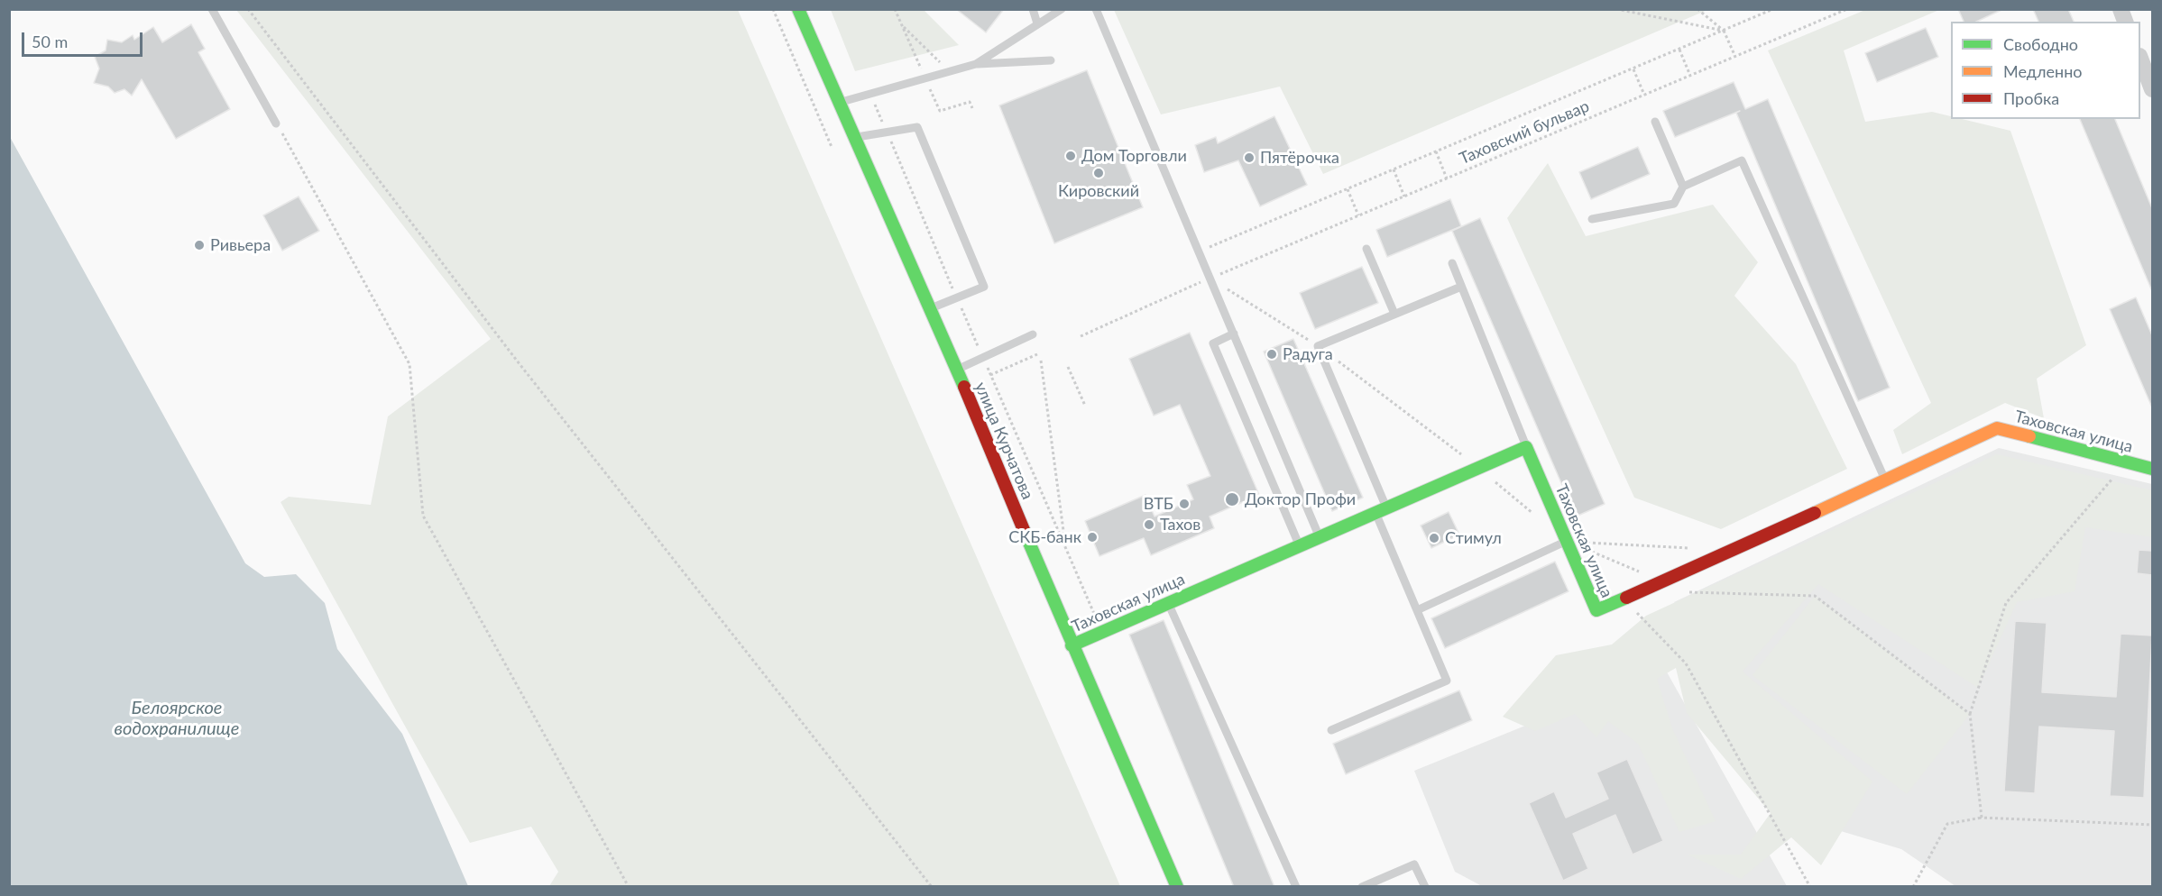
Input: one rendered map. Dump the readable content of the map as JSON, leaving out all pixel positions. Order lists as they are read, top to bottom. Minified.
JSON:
{"streets":{"street":["Таховская улица","улица Курчатова"],"path":["Таховский бульвар"]},"crossings":[["Таховская улица","улица Курчатова"]],"water":["Белоярское водохранилище"],"places":["Дом Торговли","Пятёрочка","Кировский","Ривьера","Радуга","Доктор Профи","ВТБ","Тахов","СКБ-банк","Стимул"],"legend":["Свободно","Медленно","Пробка"],"scale_bar":"50 m"}
